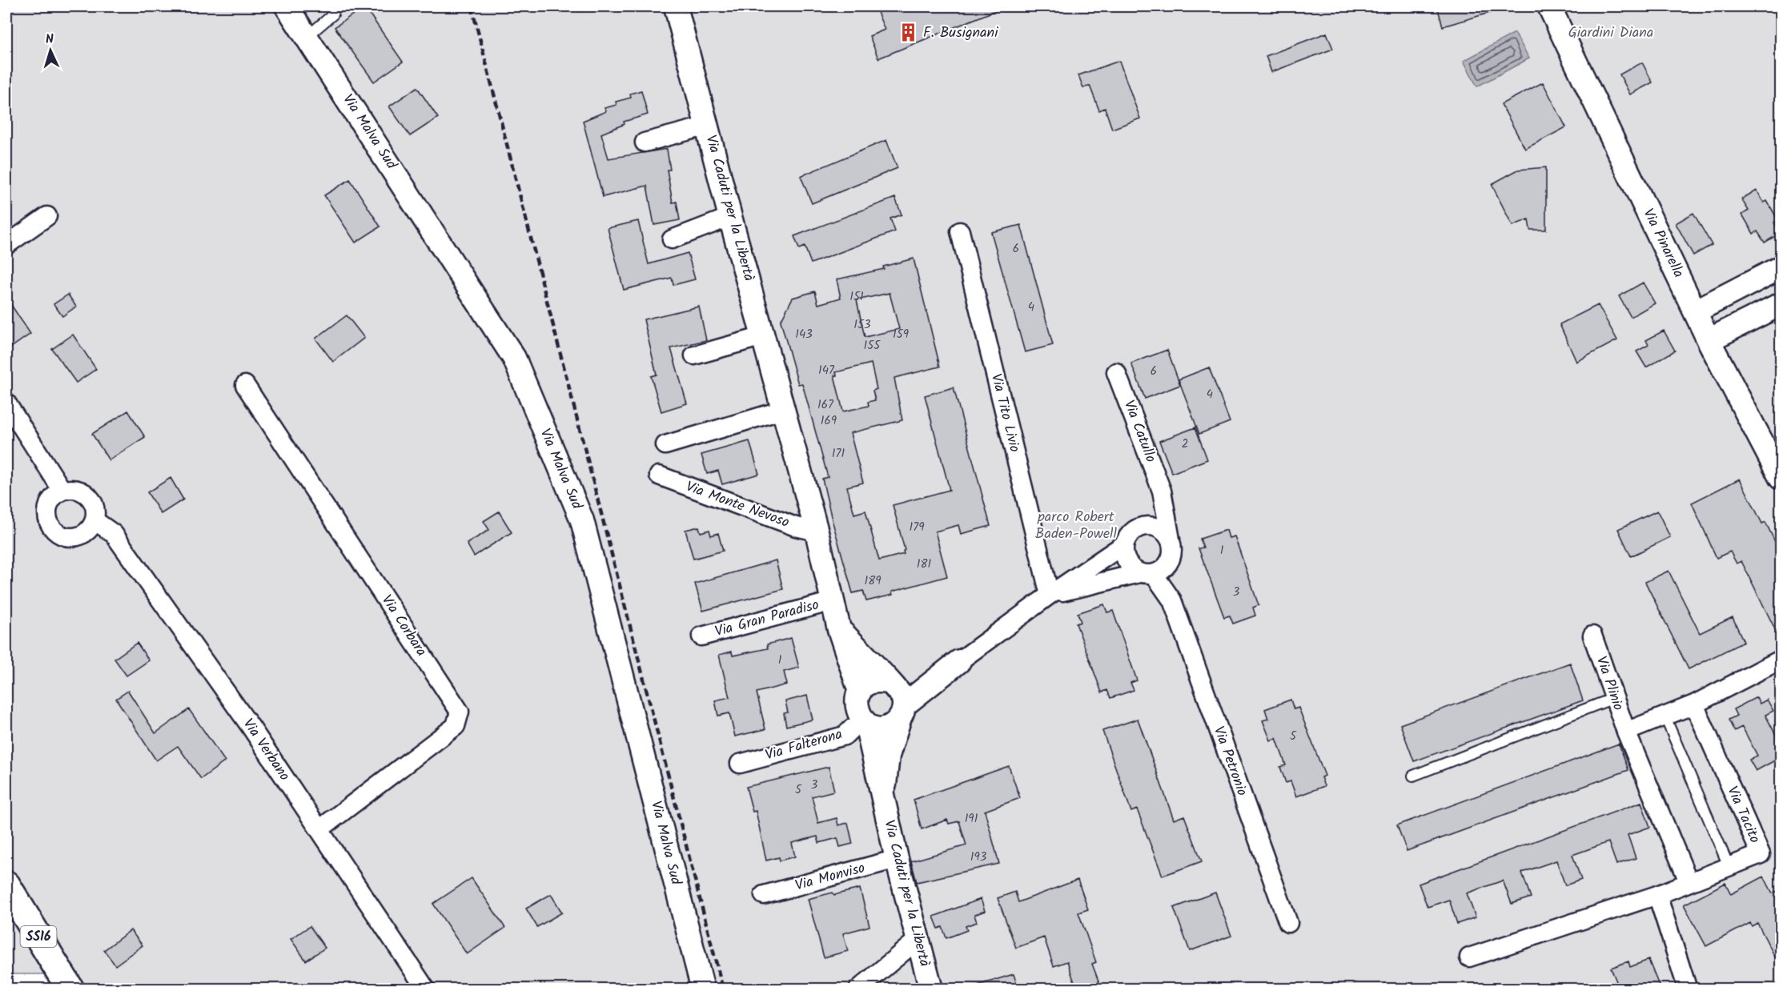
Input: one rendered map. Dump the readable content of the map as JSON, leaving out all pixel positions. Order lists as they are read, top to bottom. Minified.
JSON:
{"streets":{"main road":["SS16"],"street":["Via Malva Sud","Via Caduti per la Libertà","Via Pinarella","Via Tito Livio","Via Catullo","Via Monte Nevoso","Via Gran Paradiso","Via Corbara","Via Plinio","Via Falterona","Via Verbano","Via Petronio","Via Tacito","Via Monviso"]},"crossings":[["Via Caduti per la Libertà","Via Monte Nevoso"],["Via Caduti per la Libertà","Via Gran Paradiso"],["Via Caduti per la Libertà","Via Falterona"],["Via Caduti per la Libertà","Via Monviso"],["Via Catullo","Via Petronio"],["Via Corbara","Via Verbano"]],"parks":["Giardini Diana","parco Robert Baden-Powell"],"places":{"building":["F. Busignani"]},"house_numbers":["6","151","4","153","143","159","155","147","6","4","167","169","2","171","179","1","181","189","3","1","5","3","5","191","193"],"north":"top"}
